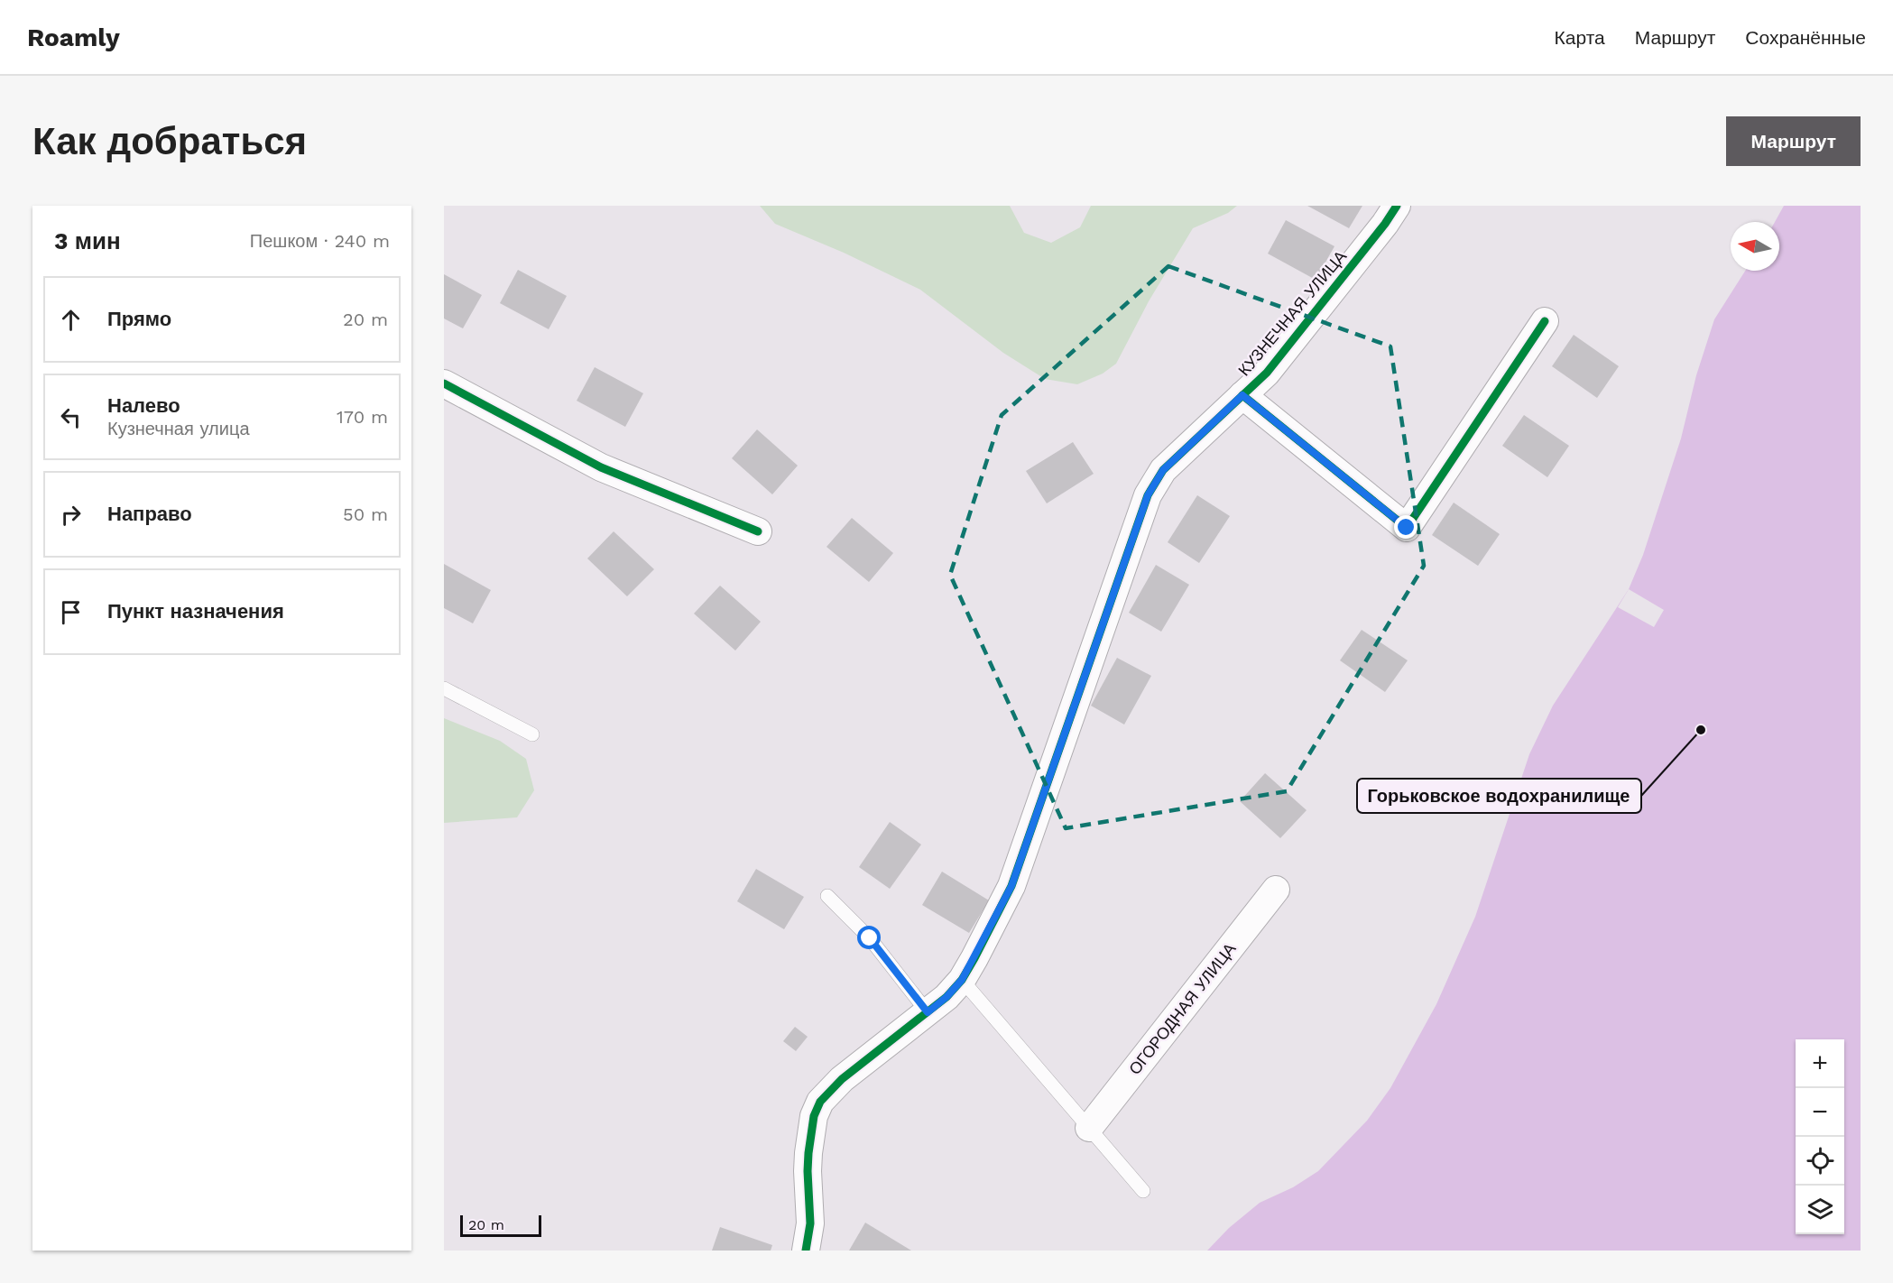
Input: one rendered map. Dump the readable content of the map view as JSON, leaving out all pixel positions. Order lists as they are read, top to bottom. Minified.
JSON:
{"streets":{"street":["КУЗНЕЧНАЯ УЛИЦА","ОГОРОДНАЯ УЛИЦА"]},"places":["Горьковское водохранилище"],"scale_bar":"20 m","north":"left","page":{"header":"Roamly","nav":["Карта","Маршрут","Сохранённые"],"buttons":"Маршрут","title":"Как добраться","heading":["3 мин","Пешком · 240 m"],"list":[["Прямо","20 m"],["Налево","Кузнечная улица","170 m"],["Направо","50 m"],"Пункт назначения"],"map_buttons":["+","−"],"scale":"20 m"}}
